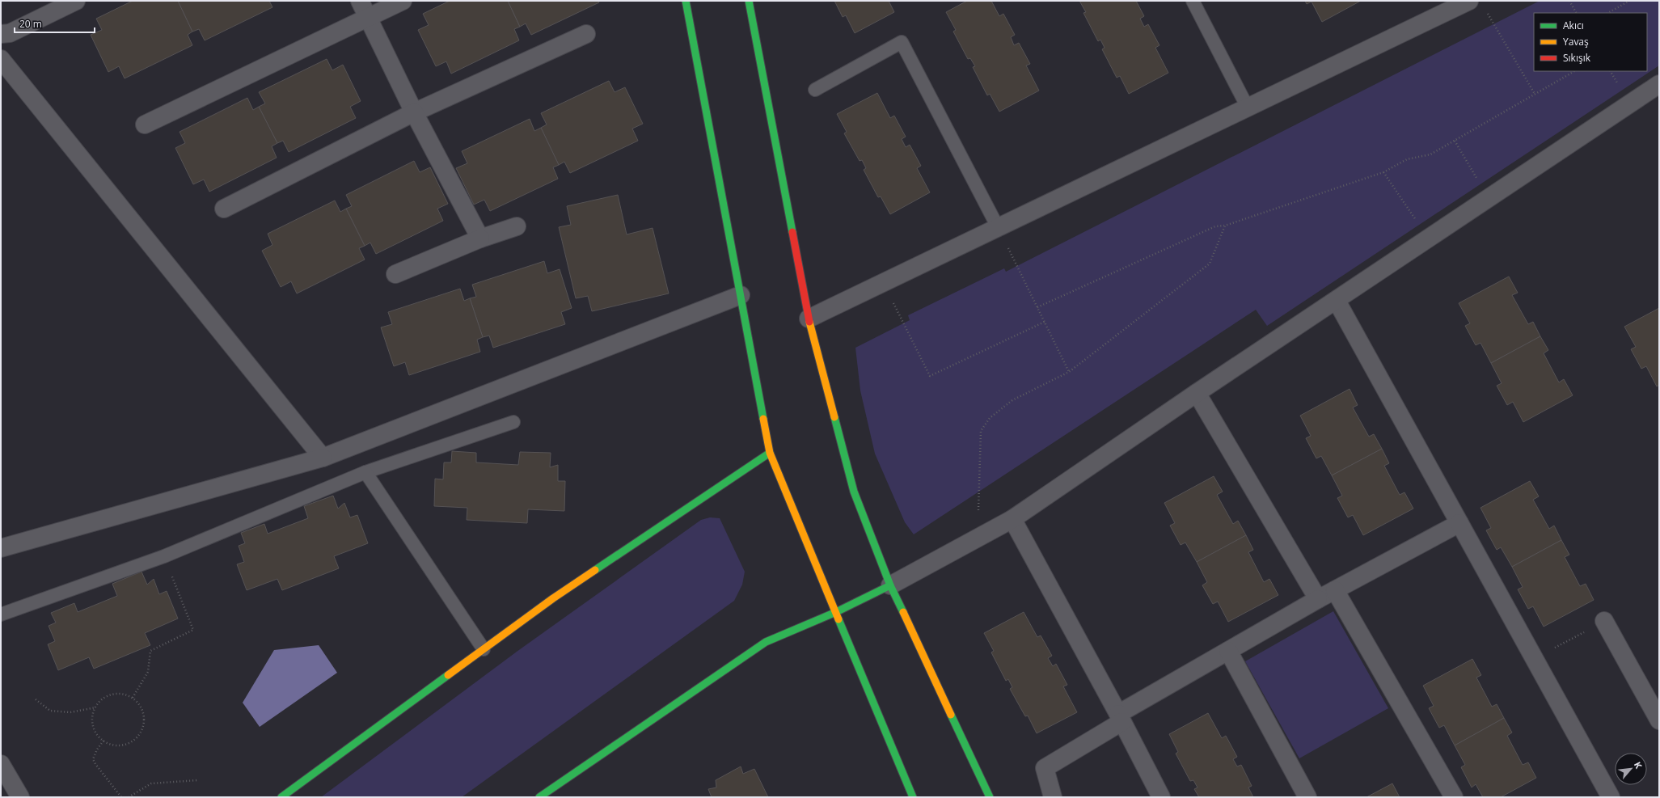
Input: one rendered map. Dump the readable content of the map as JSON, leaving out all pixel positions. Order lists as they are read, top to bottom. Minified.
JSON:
{"legend":["Akıcı","Yavaş","Sıkışık"],"scale_bar":"20 m","north":"top right"}
